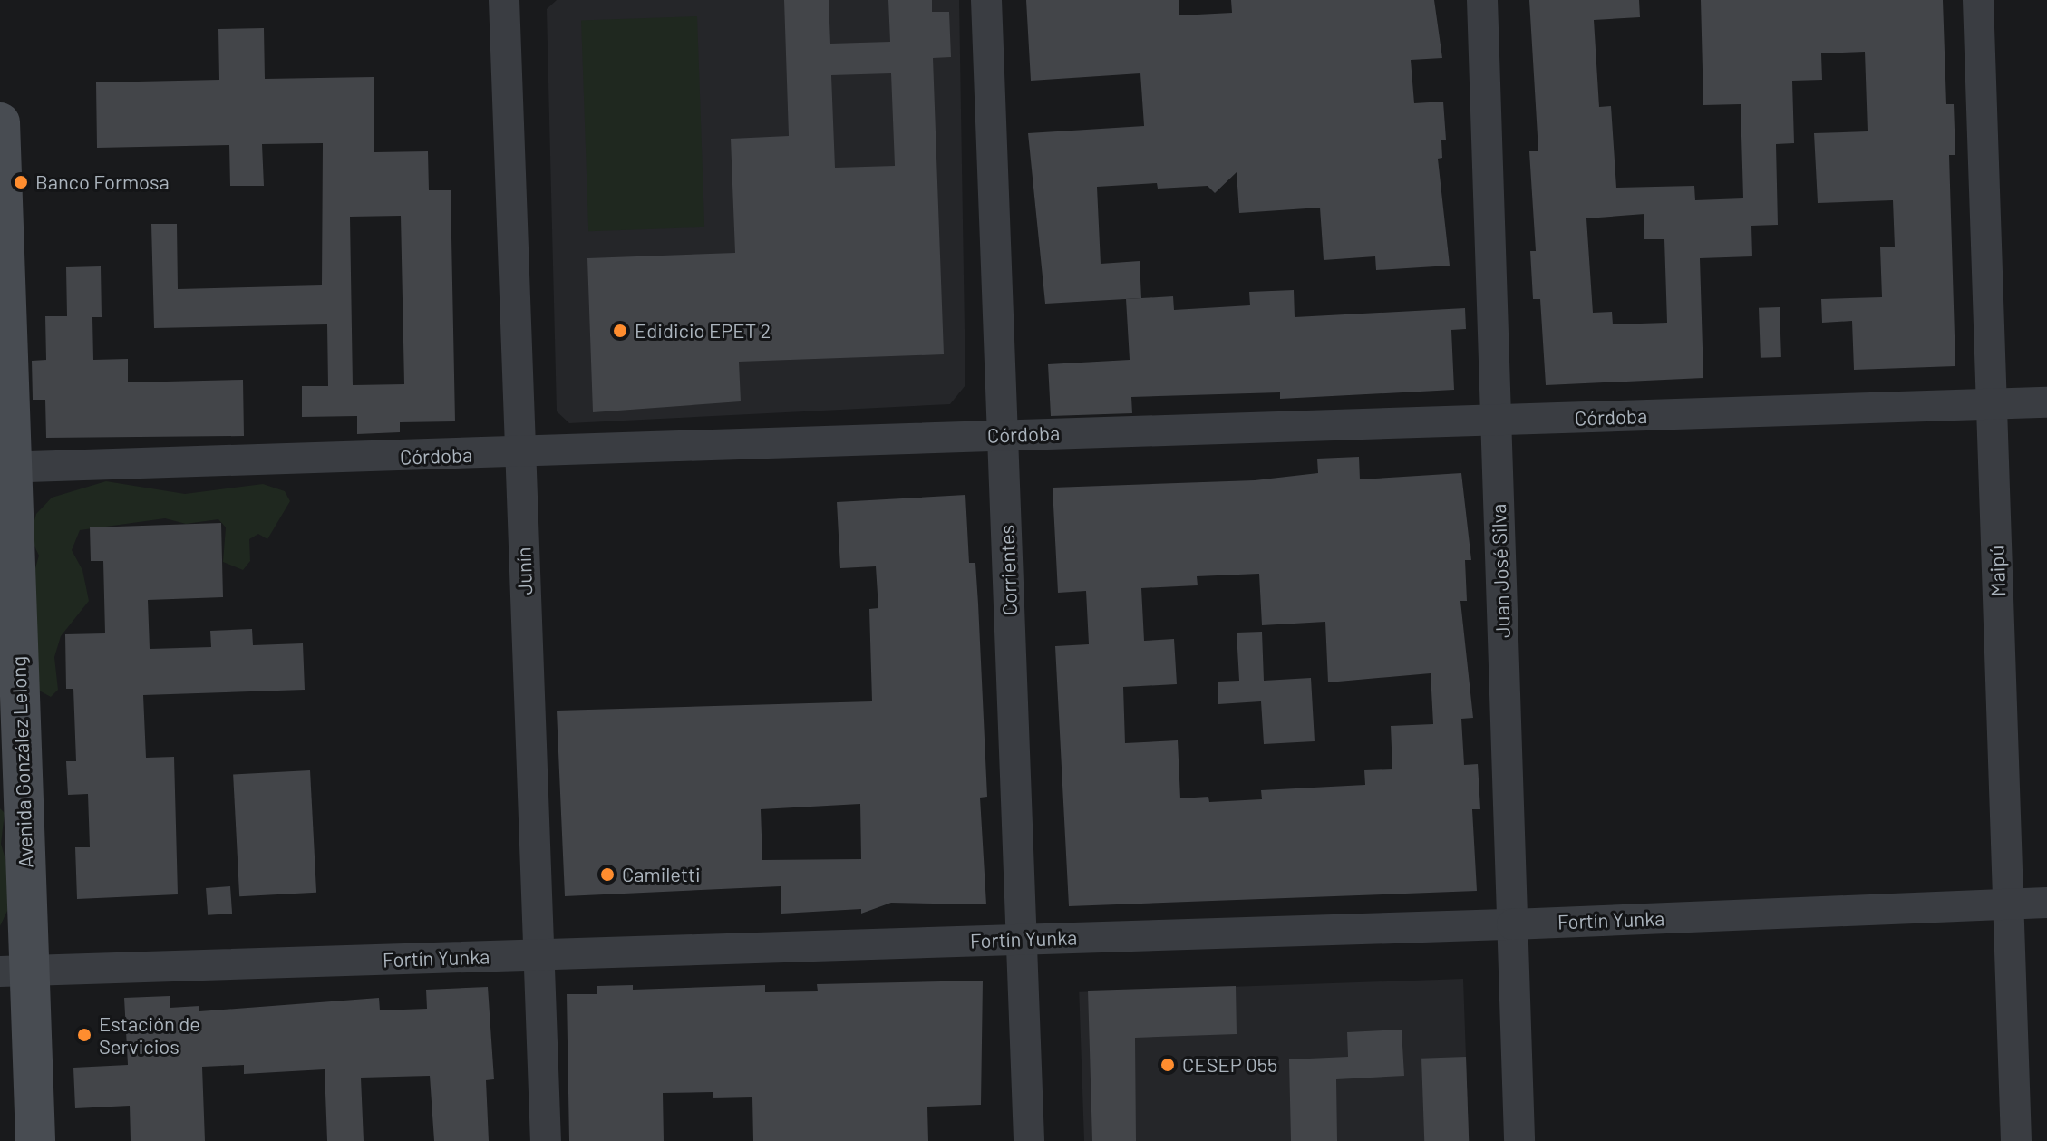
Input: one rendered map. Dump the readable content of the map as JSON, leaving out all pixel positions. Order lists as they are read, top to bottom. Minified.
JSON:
{"streets":{"main road":["Avenida González Lelong"],"street":["Córdoba","Corrientes","Junín","Juan José Silva","Maipú","Fortín Yunka"]},"crossings":[["Córdoba","Corrientes"],["Córdoba","Junín"],["Córdoba","Juan José Silva"],["Córdoba","Maipú"],["Córdoba","Avenida González Lelong"],["Corrientes","Fortín Yunka"],["Junín","Fortín Yunka"],["Juan José Silva","Fortín Yunka"],["Maipú","Fortín Yunka"],["Avenida González Lelong","Fortín Yunka"]],"places":["Banco Formosa","Edidicio EPET 2","Camiletti","Estación de Servicios","CESEP 055"]}
